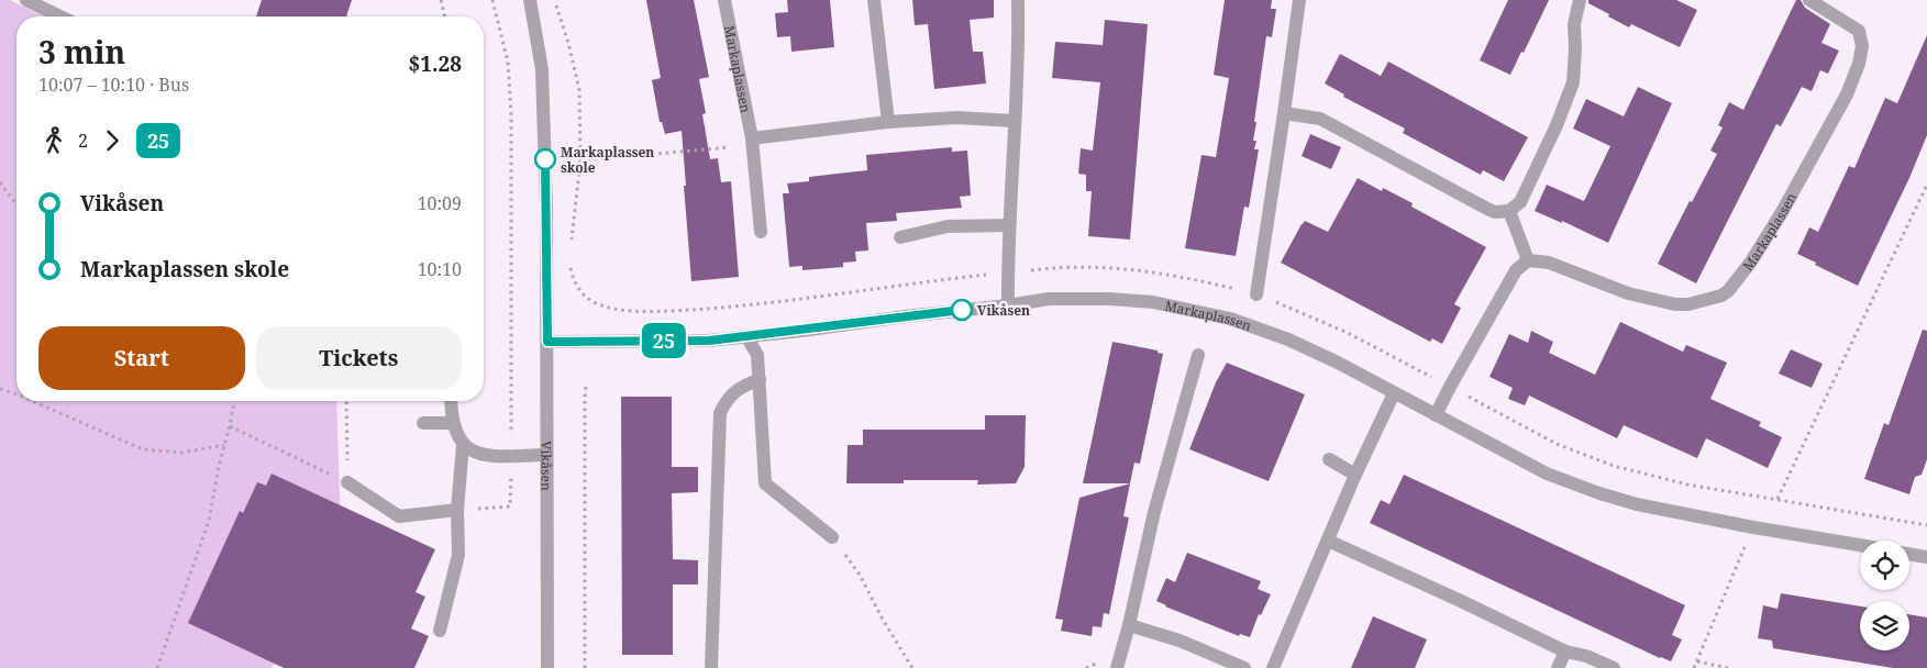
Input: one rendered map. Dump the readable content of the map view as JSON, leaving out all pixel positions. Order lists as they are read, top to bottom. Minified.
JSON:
{"streets":{"street":["Markaplassen","Vikåsen"]},"crossings":[["Markaplassen","Vikåsen"]],"places":["Markaplassen skole","Vikåsen"],"lines":["bus line 25"],"page":{"on_map":"25","heading":["3 min","10:07 – 10:10 · Bus","$1.28"],"legs":["2","25"],"list":[{"name":"Vikåsen","value":"10:09"},{"name":"Markaplassen skole","value":"10:10"}],"buttons":["Start","Tickets"]}}
